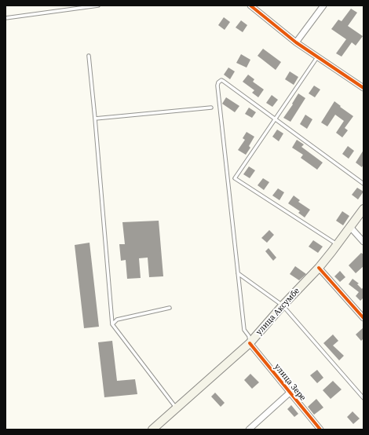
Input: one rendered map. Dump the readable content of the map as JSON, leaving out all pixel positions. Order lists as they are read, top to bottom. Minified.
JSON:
{"streets":{"main road":["улица Аксумбе"],"street":["улица Зере"]},"crossings":[["улица Аксумбе","улица Зере"]]}
